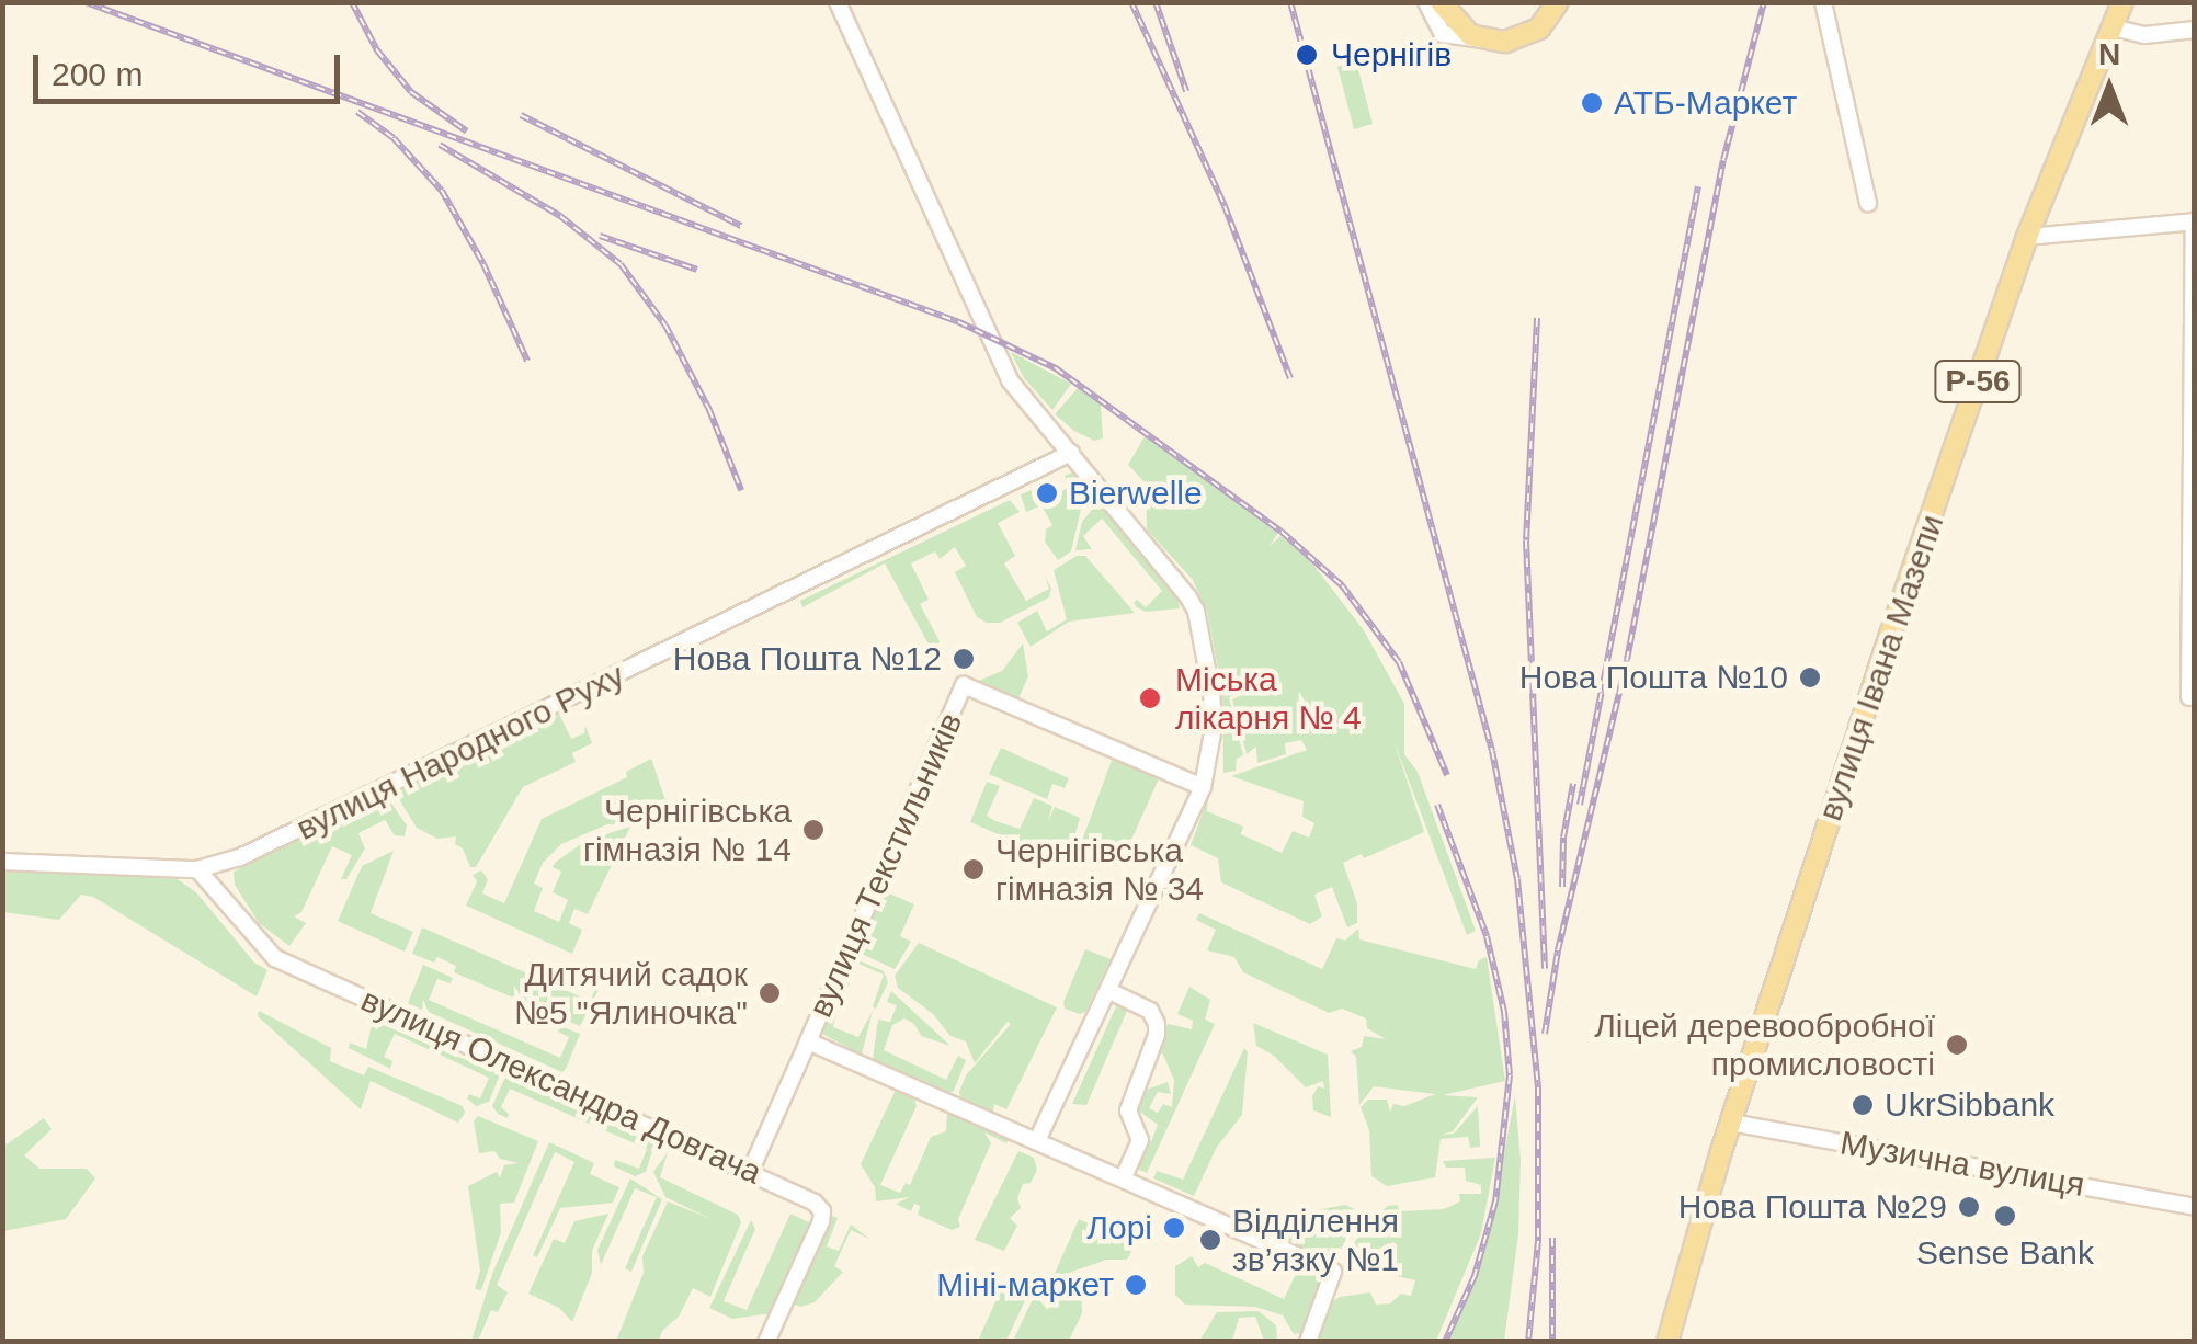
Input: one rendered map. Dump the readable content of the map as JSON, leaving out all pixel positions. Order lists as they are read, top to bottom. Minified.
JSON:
{"streets":{"main road":["Р-56","вулиця Івана Мазепи"],"street":["вулиця Народного Руху","вулиця Текстильників","вулиця Олександра Довгача","Музична вулиця"]},"crossings":[["вулиця Івана Мазепи","Музична вулиця"],["вулиця Народного Руху","вулиця Олександра Довгача"],["вулиця Текстильників","вулиця Олександра Довгача"]],"places":["Чернігів","АТБ-Маркет","Bierwelle","Нова Пошта №12","Нова Пошта №10","Міська лікарня № 4","Чернігівська гімназія № 14","Чернігівська гімназія № 34","Дитячий садок №5 \"Ялиночка\"","Ліцей деревообробної промисловості","UkrSibbank","Нова Пошта №29","Sense Bank","Лорі","Відділення зв’язку №1","Міні-маркет"],"scale_bar":"200 m","north":"top"}
